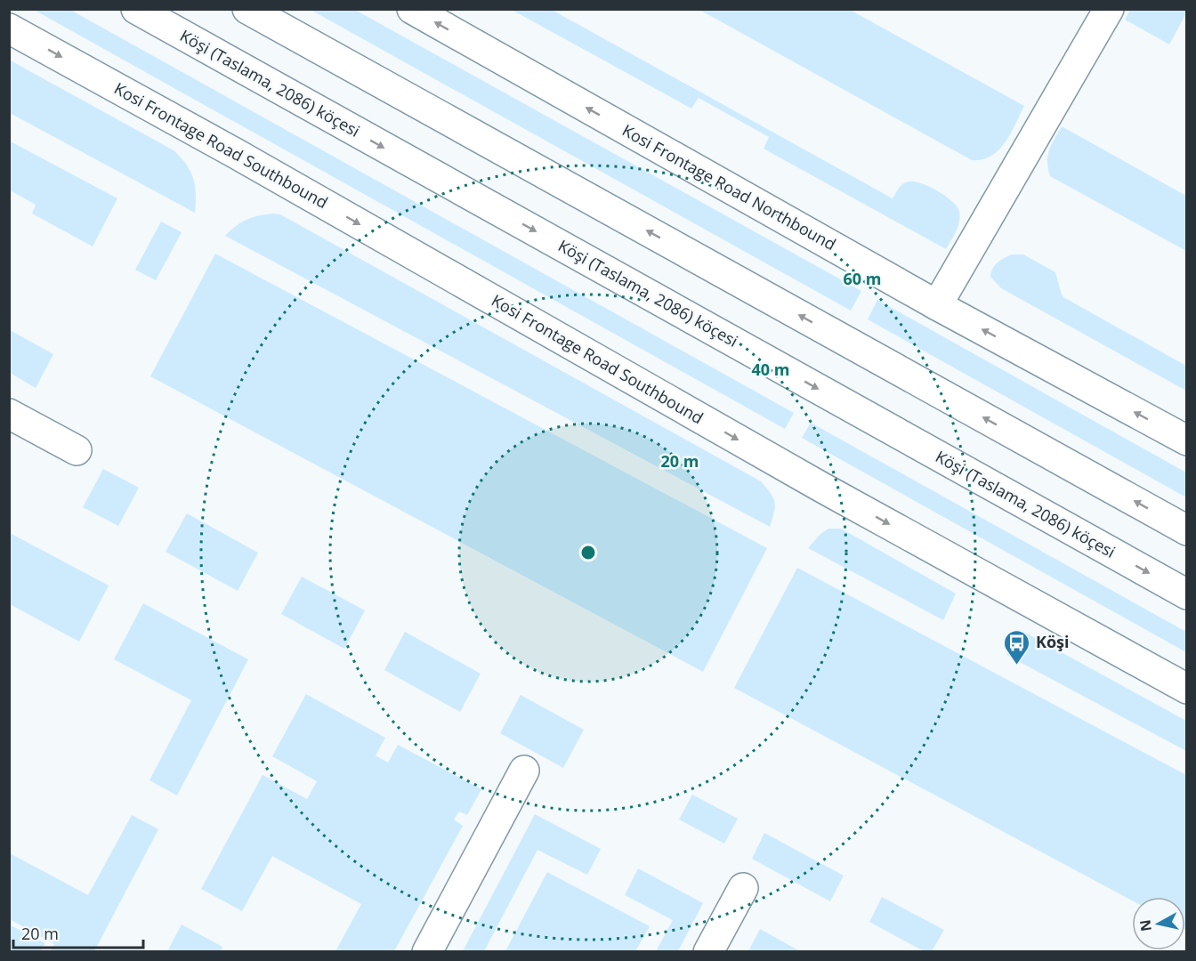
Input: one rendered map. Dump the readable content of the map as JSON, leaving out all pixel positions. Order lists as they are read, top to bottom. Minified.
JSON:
{"streets":{"main road":["Köşi (Taslama, 2086) köçesi","Kosi Frontage Road Southbound","Kosi Frontage Road Northbound"]},"places":{"bus stop":["Köşi"]},"scale_bar":"20 m","north":"left","rings":["60 m","40 m","20 m"]}
